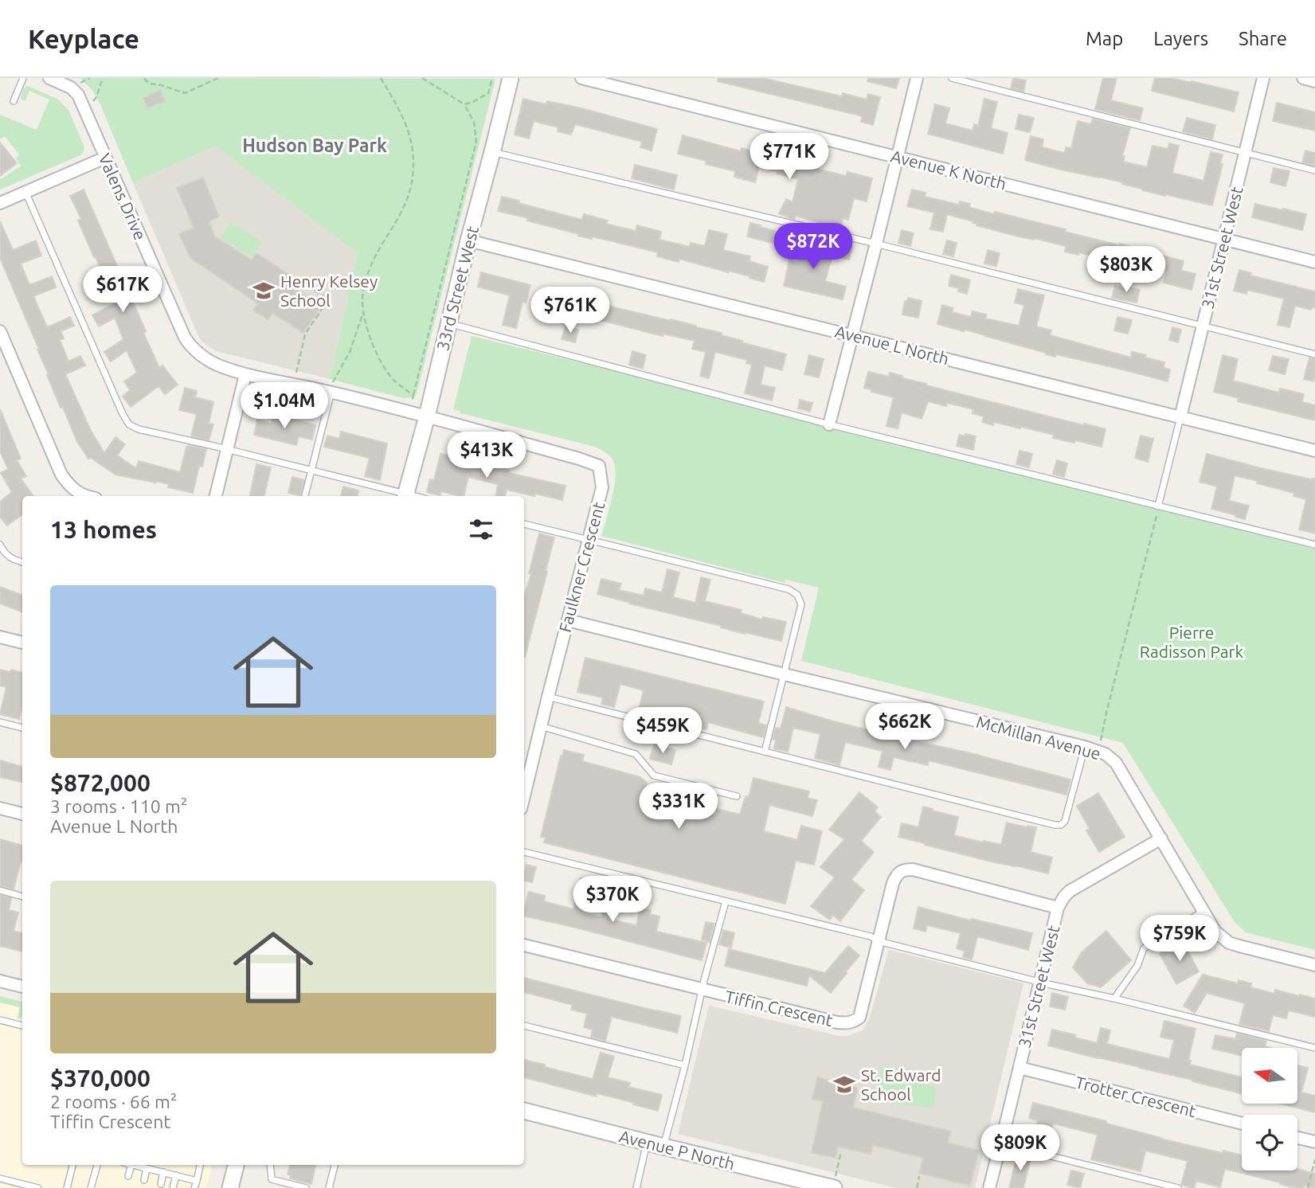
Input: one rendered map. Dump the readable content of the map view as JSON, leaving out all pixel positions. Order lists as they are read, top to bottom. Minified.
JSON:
{"streets":{"main road":["33rd Street West","Avenue P North"],"street":["Avenue K North","Valens Drive","31st Street West","Avenue L North","Faulkner Crescent","McMillan Avenue","Tiffin Crescent","Trotter Crescent"]},"crossings":[["Avenue K North","31st Street West"],["Valens Drive","33rd Street West"],["Valens Drive","Faulkner Crescent"],["31st Street West","Avenue L North"],["31st Street West","McMillan Avenue"],["31st Street West","Tiffin Crescent"],["31st Street West","Trotter Crescent"],["33rd Street West","Avenue L North"],["33rd Street West","Faulkner Crescent"],["Faulkner Crescent","McMillan Avenue"]],"districts":["Hudson Bay Park"],"parks":["Pierre Radisson Park"],"places":{"school or university":["Henry Kelsey School","St. Edward School"]},"north":"left","page":{"header":"Keyplace","nav":["Map","Layers","Share"],"price":["$771K","$872K","$803K","$617K","$761K","$1.04M","$413K","$662K","$459K","$331K","$370K","$759K","$809K"],"heading":"13 homes","list":[{"name":"$872,000","note":"3 rooms · 110 m² · Avenue L North"},{"name":"$370,000","note":"2 rooms · 66 m² · Tiffin Crescent"}]}}
